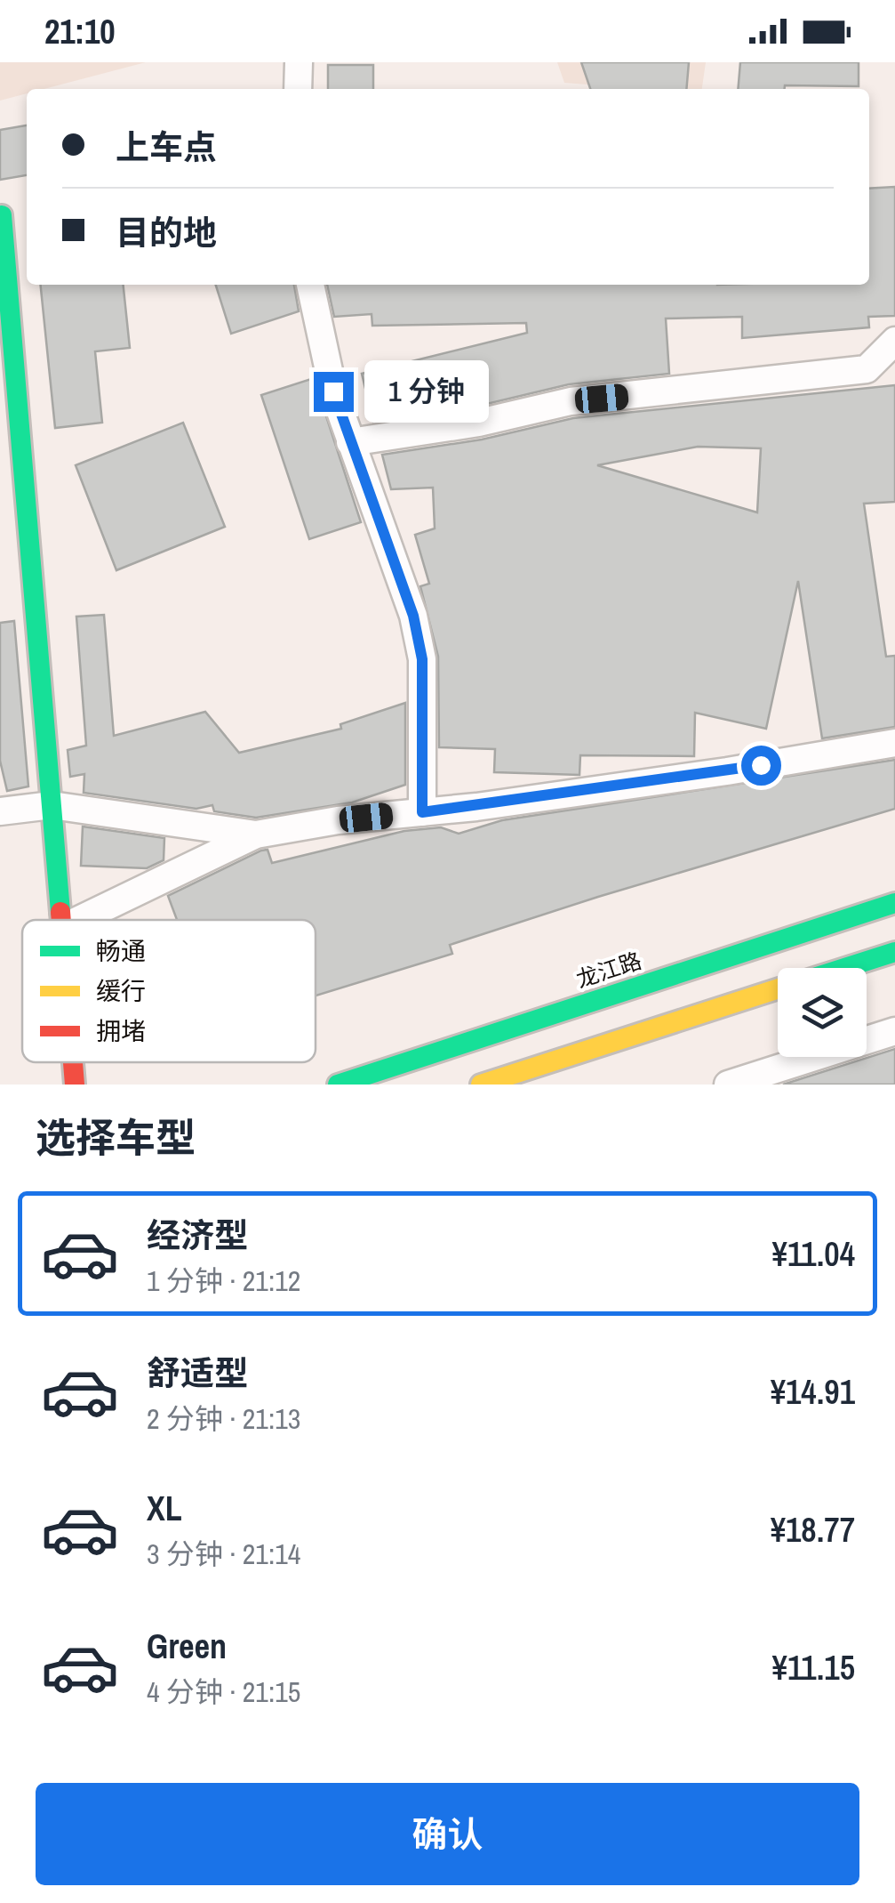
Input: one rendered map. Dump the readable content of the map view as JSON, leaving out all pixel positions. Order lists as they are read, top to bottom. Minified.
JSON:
{"streets":{"main road":["龙江路"]},"legend":["畅通","缓行","拥堵"],"page":{"status":"21:10","banner":["上车点","目的地"],"bubble":"1 分钟","heading":"选择车型","list":[{"name":"经济型","note":"1 分钟 · 21:12","value":"¥11.04"},{"name":"舒适型","note":"2 分钟 · 21:13","value":"¥14.91"},{"name":"XL","note":"3 分钟 · 21:14","value":"¥18.77"},{"name":"Green","note":"4 分钟 · 21:15","value":"¥11.15"}],"buttons":"确认"}}
